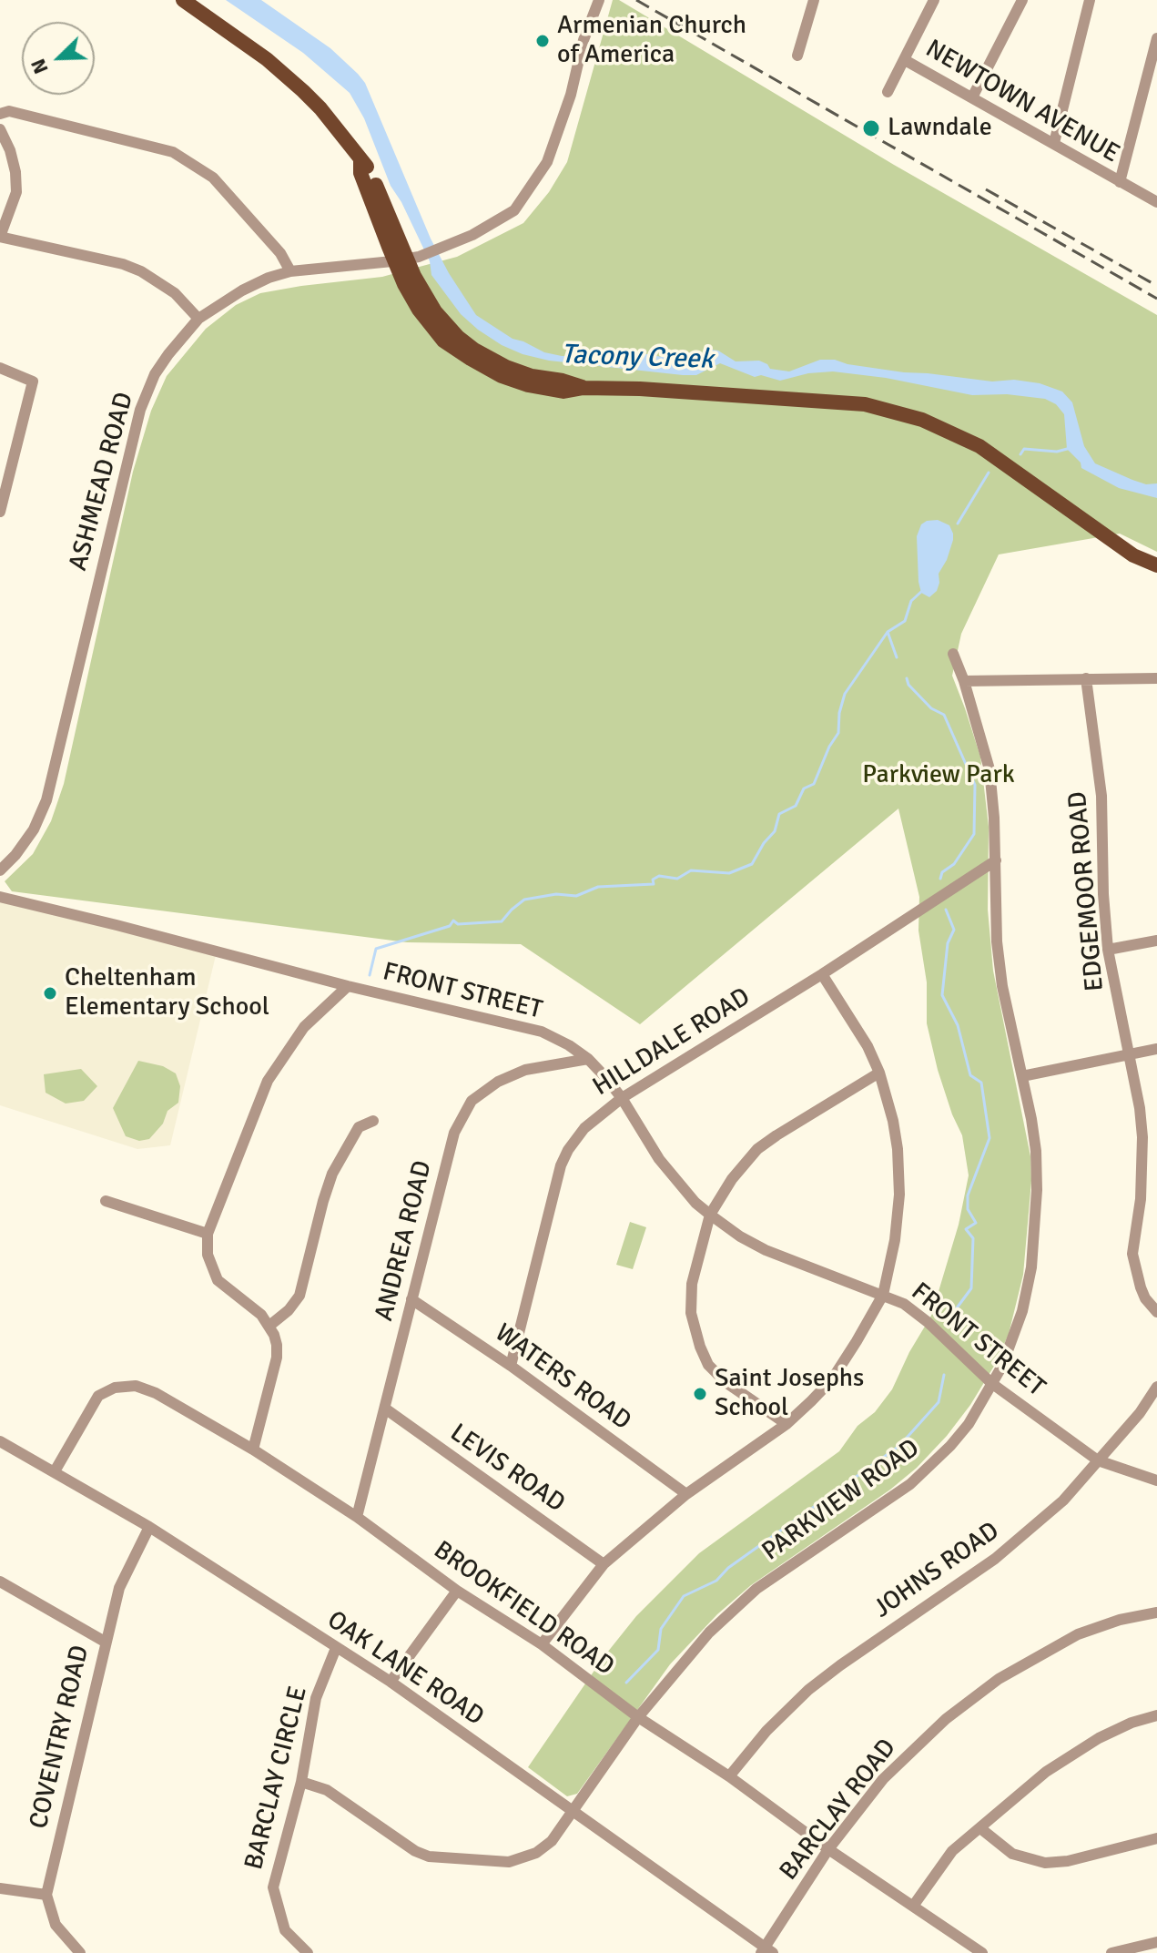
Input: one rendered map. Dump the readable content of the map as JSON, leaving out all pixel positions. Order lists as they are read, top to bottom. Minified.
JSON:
{"streets":{"street":["NEWTOWN AVENUE","ASHMEAD ROAD","EDGEMOOR ROAD","FRONT STREET","HILLDALE ROAD","ANDREA ROAD","WATERS ROAD","LEVIS ROAD","PARKVIEW ROAD","JOHNS ROAD","BROOKFIELD ROAD","OAK LANE ROAD","COVENTRY ROAD","BARCLAY CIRCLE","BARCLAY ROAD"]},"crossings":[["FRONT STREET","HILLDALE ROAD"],["FRONT STREET","ANDREA ROAD"],["FRONT STREET","PARKVIEW ROAD"],["FRONT STREET","JOHNS ROAD"],["HILLDALE ROAD","WATERS ROAD"],["HILLDALE ROAD","PARKVIEW ROAD"],["ANDREA ROAD","WATERS ROAD"],["ANDREA ROAD","LEVIS ROAD"],["ANDREA ROAD","BROOKFIELD ROAD"],["PARKVIEW ROAD","BROOKFIELD ROAD"],["PARKVIEW ROAD","OAK LANE ROAD"],["PARKVIEW ROAD","BARCLAY CIRCLE"],["JOHNS ROAD","BROOKFIELD ROAD"],["BROOKFIELD ROAD","OAK LANE ROAD"],["BROOKFIELD ROAD","BARCLAY ROAD"],["OAK LANE ROAD","COVENTRY ROAD"],["OAK LANE ROAD","BARCLAY CIRCLE"],["OAK LANE ROAD","BARCLAY ROAD"]],"water":["Tacony Creek"],"parks":["Parkview Park"],"places":["Armenian Church of America","Lawndale","Cheltenham Elementary School","Saint Josephs School"],"north":"bottom left"}
